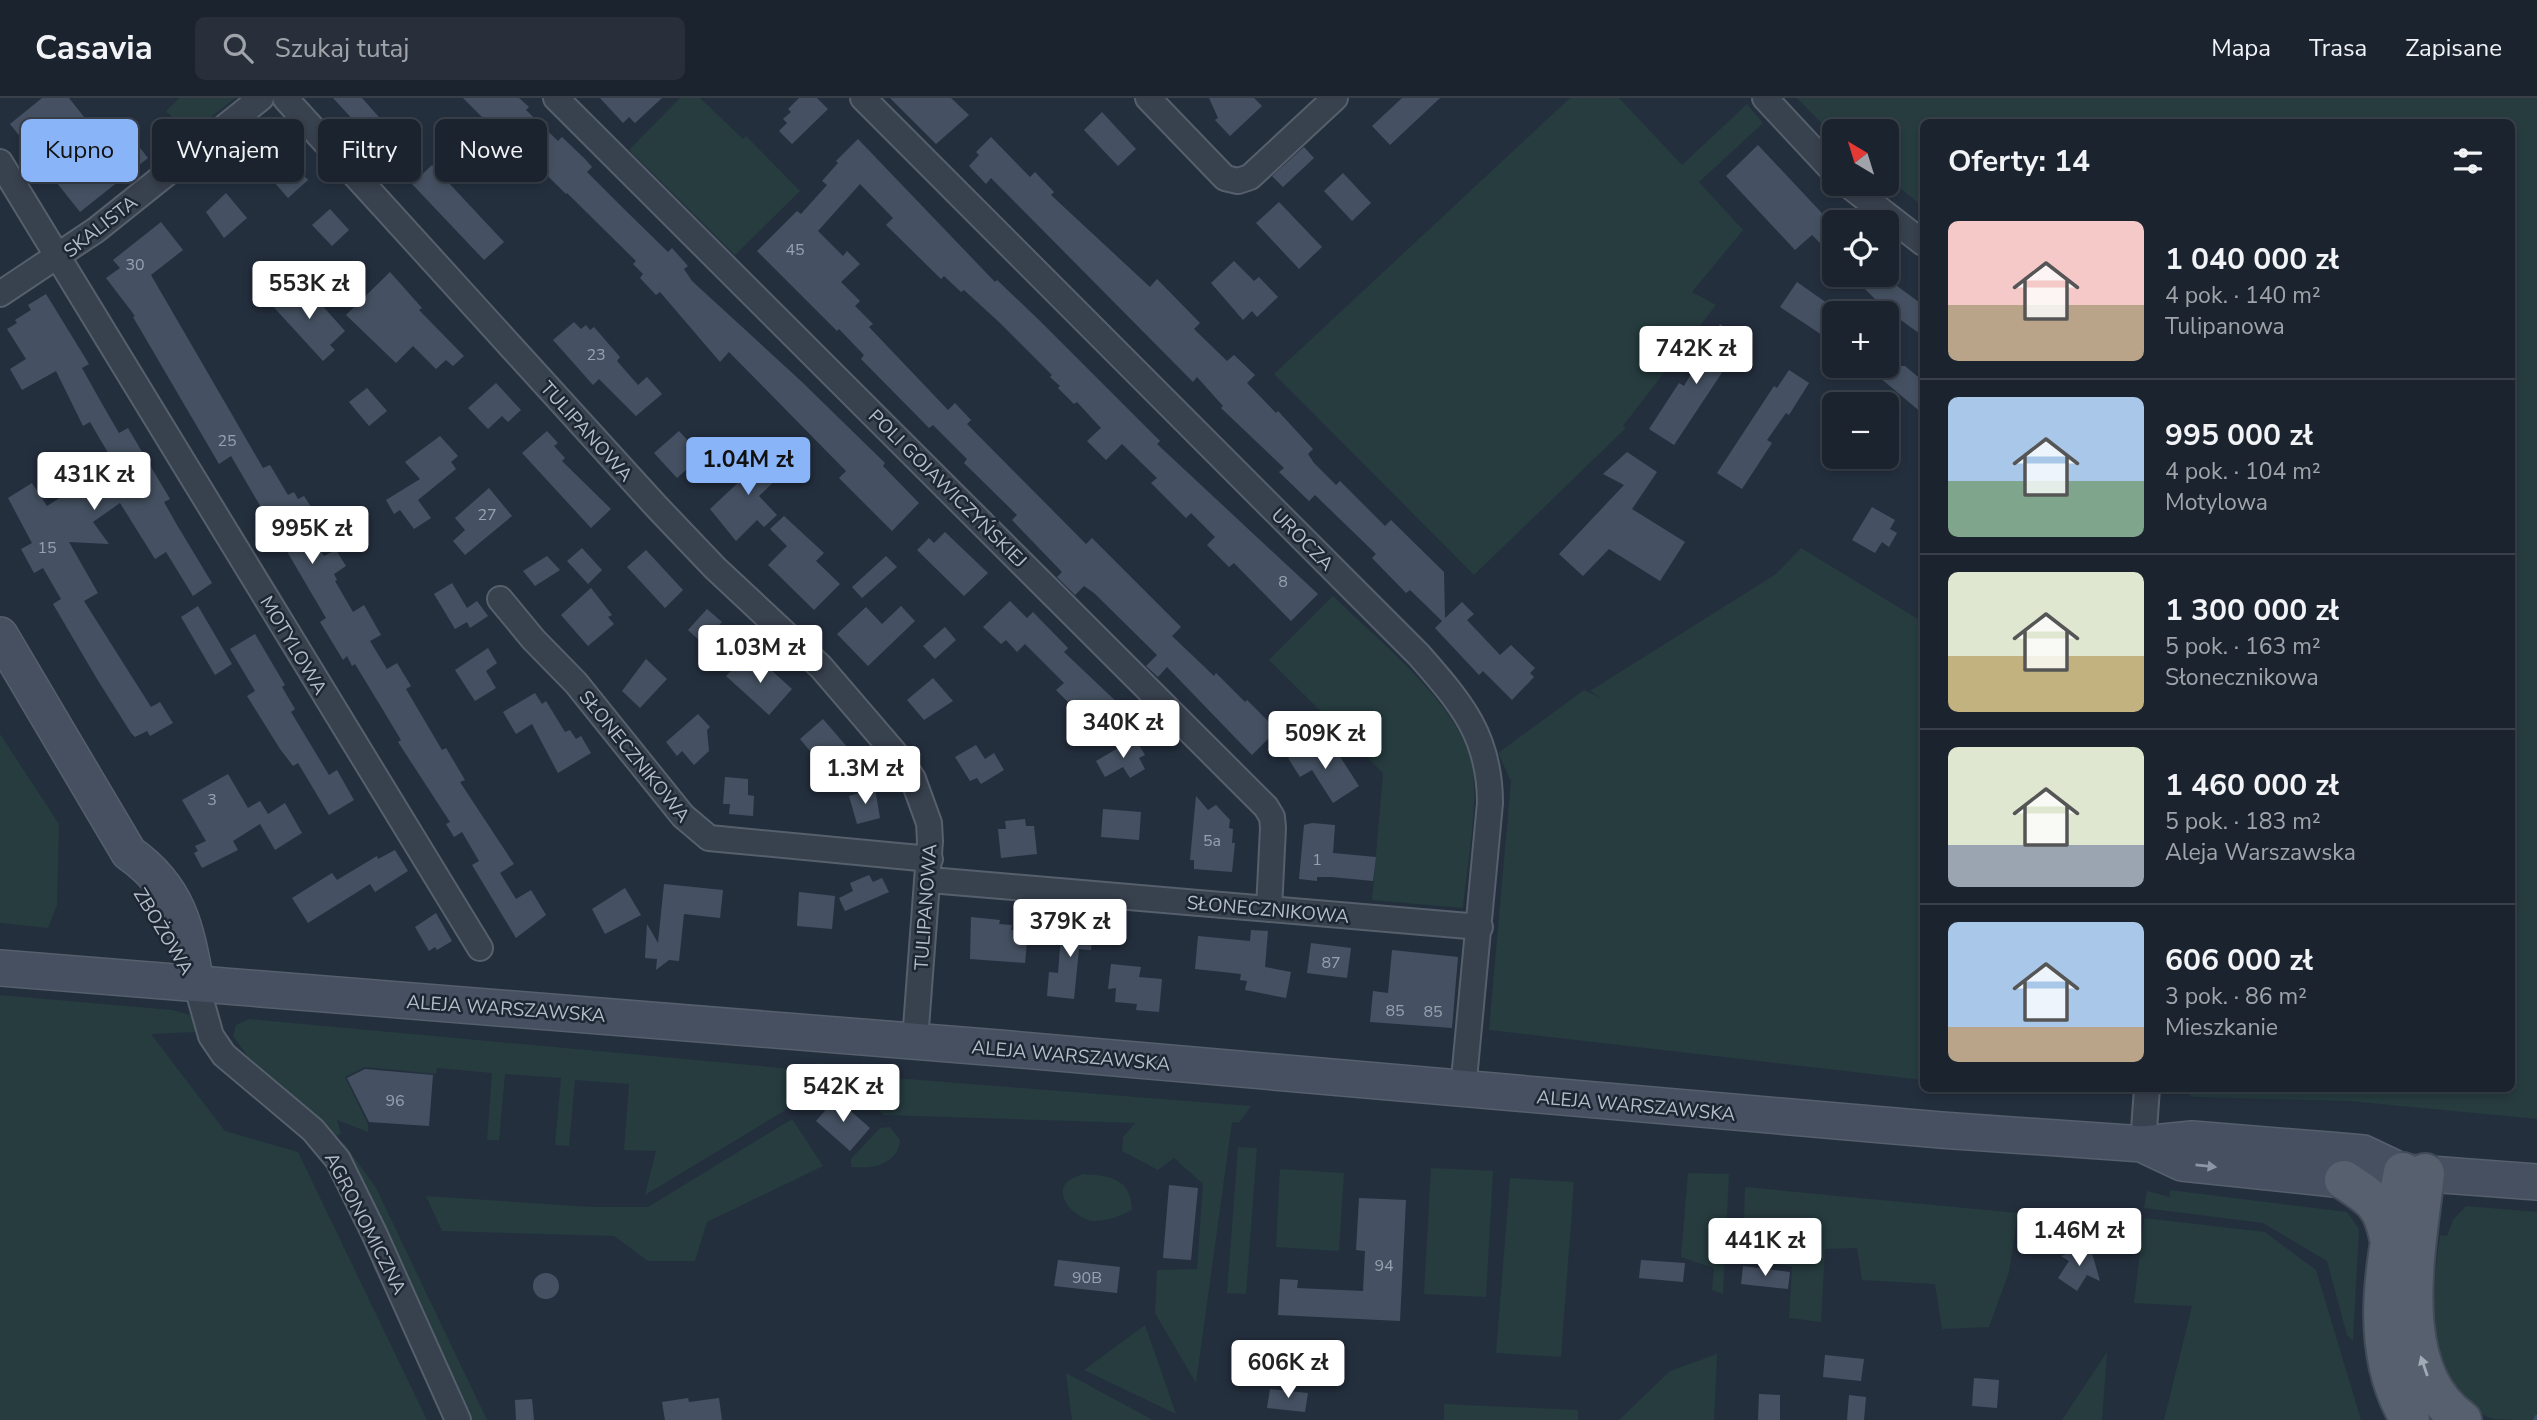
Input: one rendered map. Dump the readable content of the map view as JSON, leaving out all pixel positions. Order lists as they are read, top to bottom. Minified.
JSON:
{"streets":{"street":["SKALISTA","TULIPANOWA","POLI GOJAWICZYŃSKIEJ","UROCZA","MOTYLOWA","SŁONECZNIKOWA","ZBOŻOWA","ALEJA WARSZAWSKA","AGRONOMICZNA"]},"crossings":[["SKALISTA","MOTYLOWA"],["TULIPANOWA","SŁONECZNIKOWA"],["TULIPANOWA","ALEJA WARSZAWSKA"],["POLI GOJAWICZYŃSKIEJ","SŁONECZNIKOWA"],["UROCZA","SŁONECZNIKOWA"],["UROCZA","ALEJA WARSZAWSKA"],["ZBOŻOWA","ALEJA WARSZAWSKA"],["ZBOŻOWA","AGRONOMICZNA"],["ALEJA WARSZAWSKA","AGRONOMICZNA"]],"house_numbers":["45","30","23","25","27","15","8","3","5a","1","87","85","85","96","94","90B"],"north":"top left","page":{"header":"Casavia","search":"Szukaj tutaj","nav":["Mapa","Trasa","Zapisane"],"map_buttons":["+","−"],"chip":["Kupno","Wynajem","Filtry","Nowe"],"heading":"Oferty: 14","list":[{"name":"1 040 000 zł","note":"4 pok. · 140 m² · Tulipanowa"},{"name":"995 000 zł","note":"4 pok. · 104 m² · Motylowa"},{"name":"1 300 000 zł","note":"5 pok. · 163 m² · Słonecznikowa"},{"name":"1 460 000 zł","note":"5 pok. · 183 m² · Aleja Warszawska"},{"name":"606 000 zł","note":"3 pok. · 86 m² · Mieszkanie"}],"price":["553K zł","742K zł","1.04M zł","431K zł","995K zł","1.03M zł","340K zł","509K zł","1.3M zł","379K zł","542K zł","1.46M zł","441K zł","606K zł"]}}
